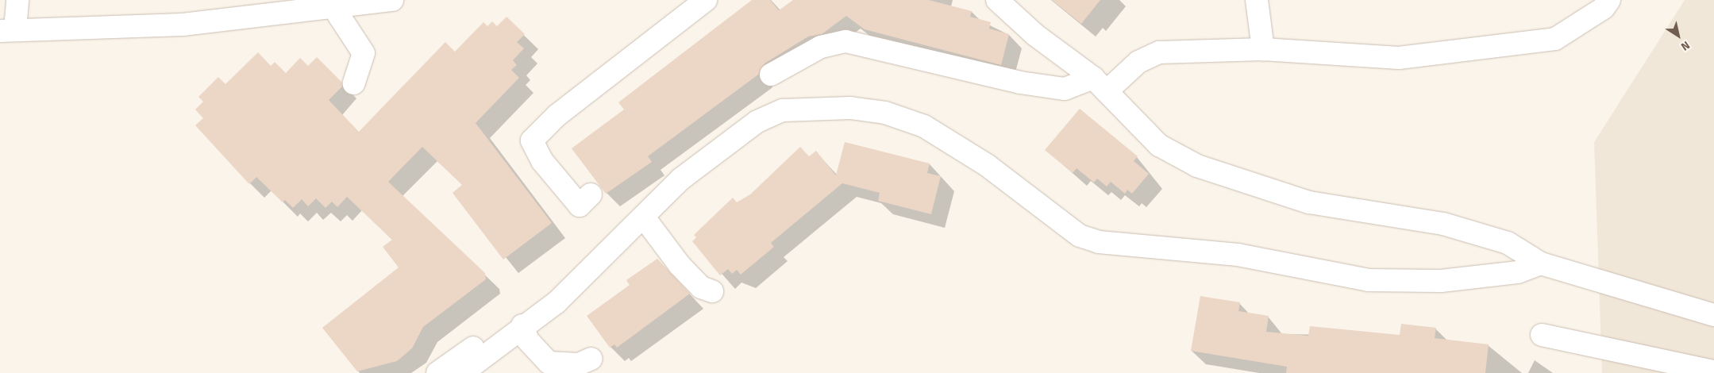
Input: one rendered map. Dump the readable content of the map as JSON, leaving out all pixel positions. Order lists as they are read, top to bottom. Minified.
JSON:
{"north":"bottom right"}
